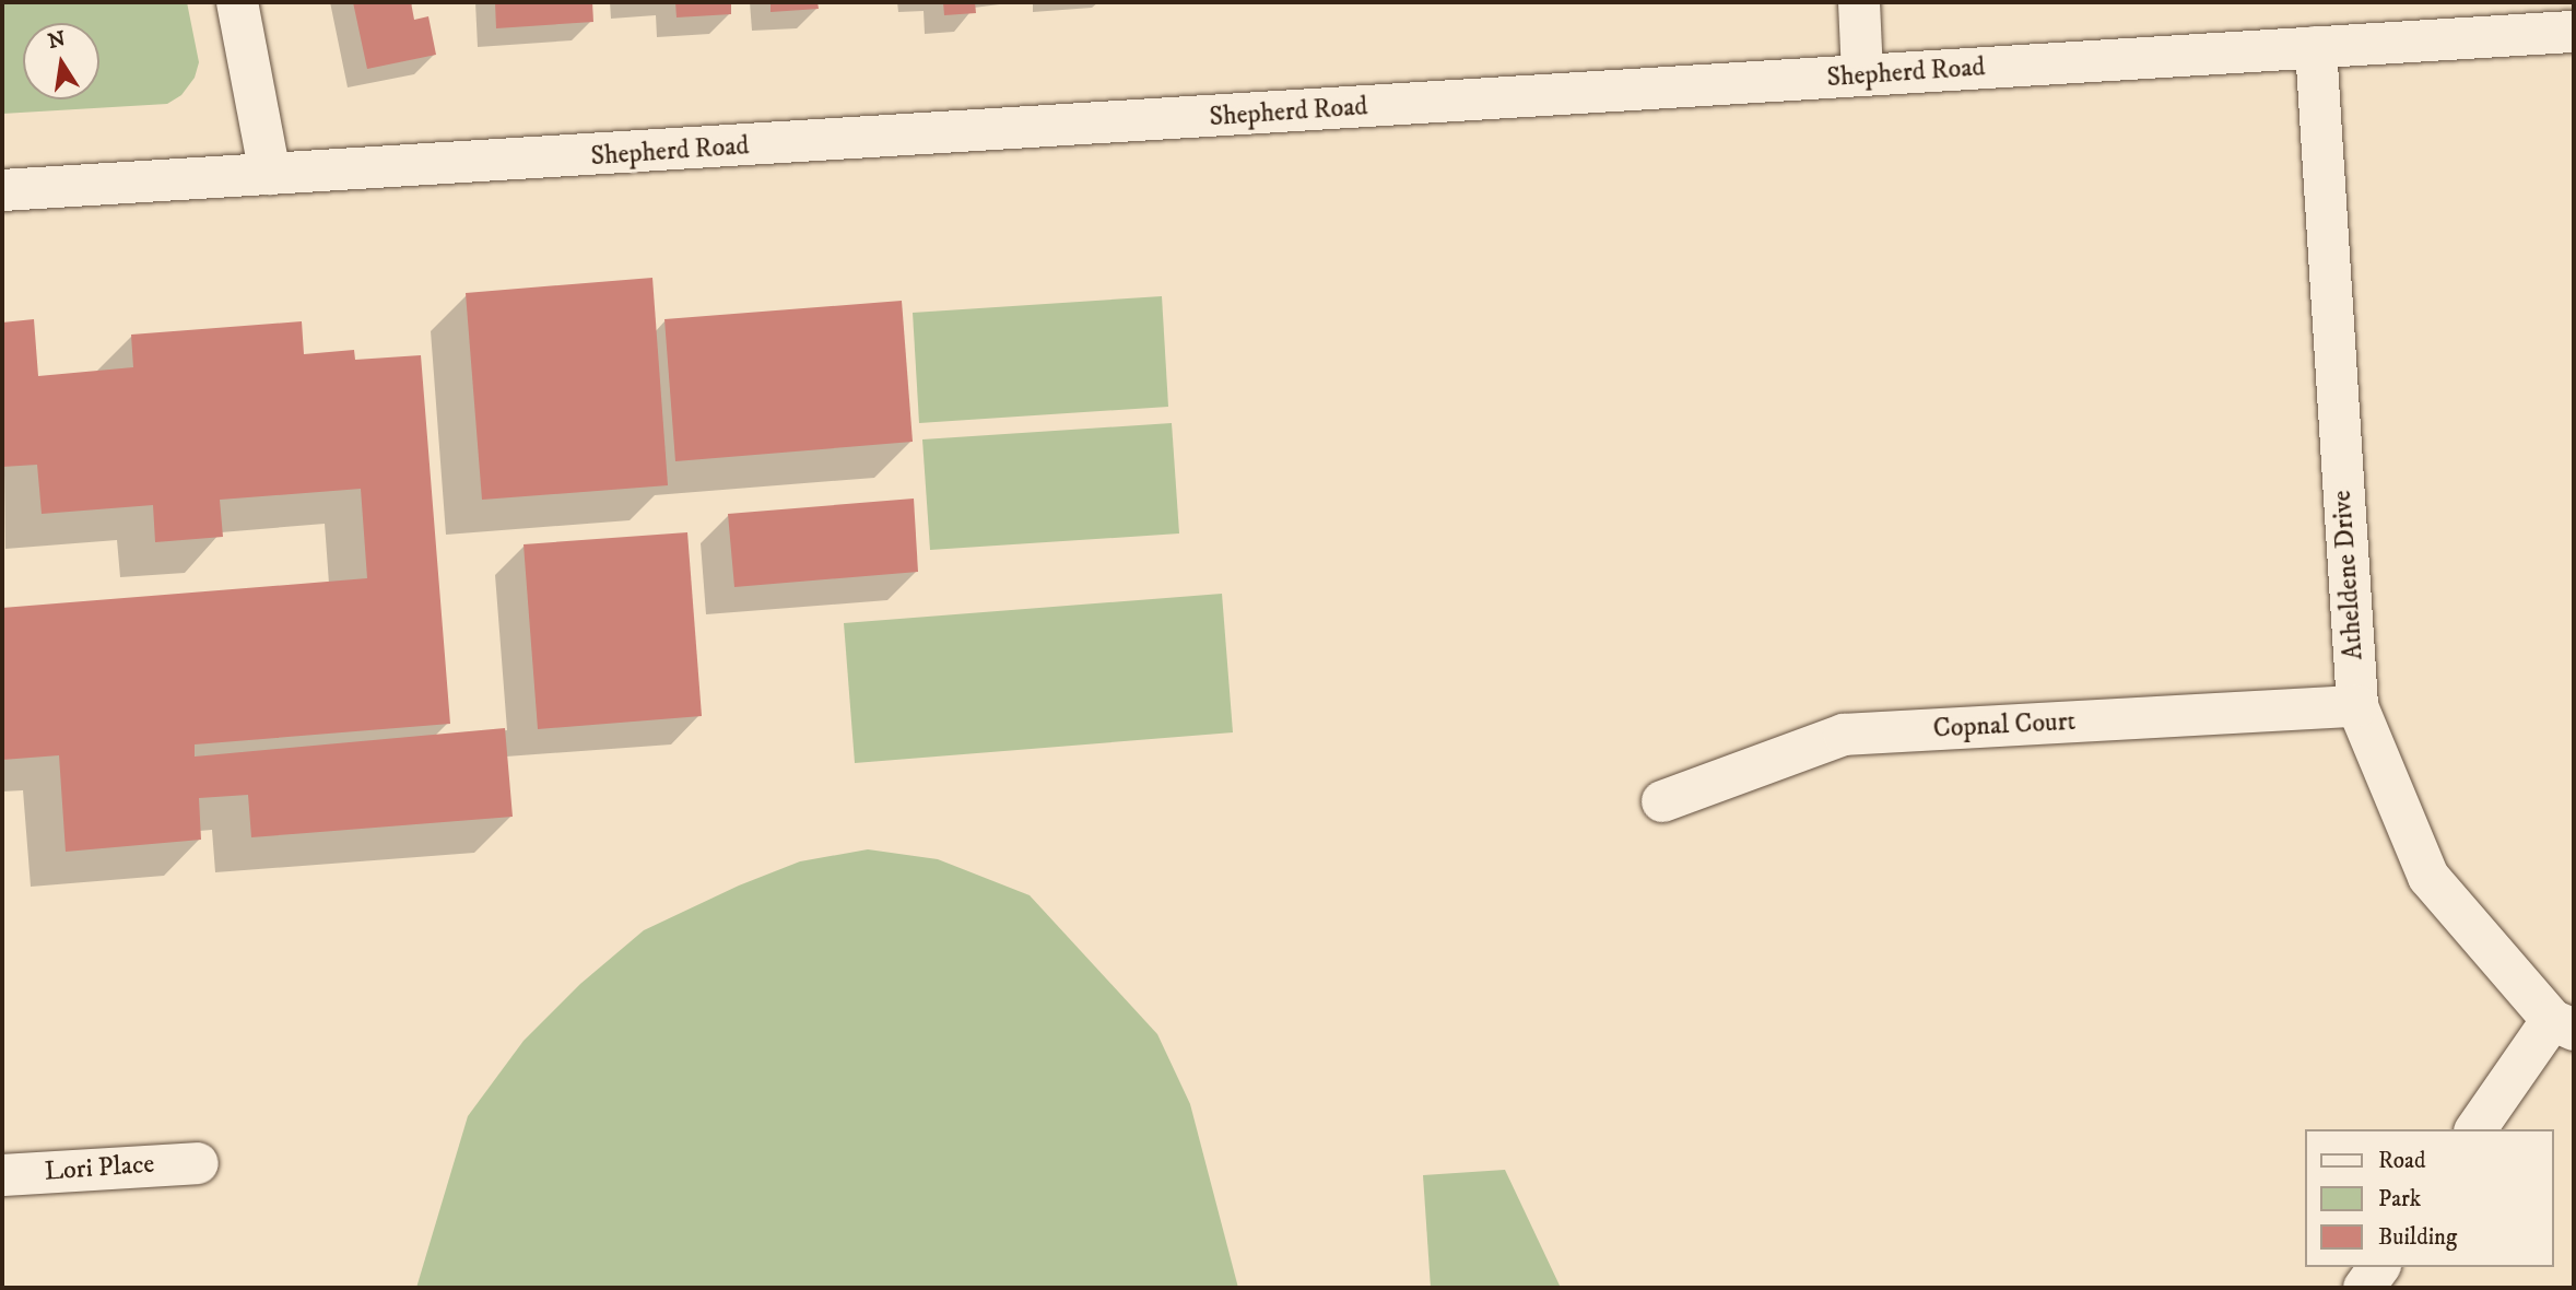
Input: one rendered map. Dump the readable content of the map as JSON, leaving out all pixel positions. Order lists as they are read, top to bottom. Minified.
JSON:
{"streets":{"street":["Shepherd Road","Atheldene Drive","Copnal Court","Lori Place"]},"crossings":[["Shepherd Road","Atheldene Drive"],["Atheldene Drive","Copnal Court"]],"legend":["Road","Park","Building"],"north":"top"}
